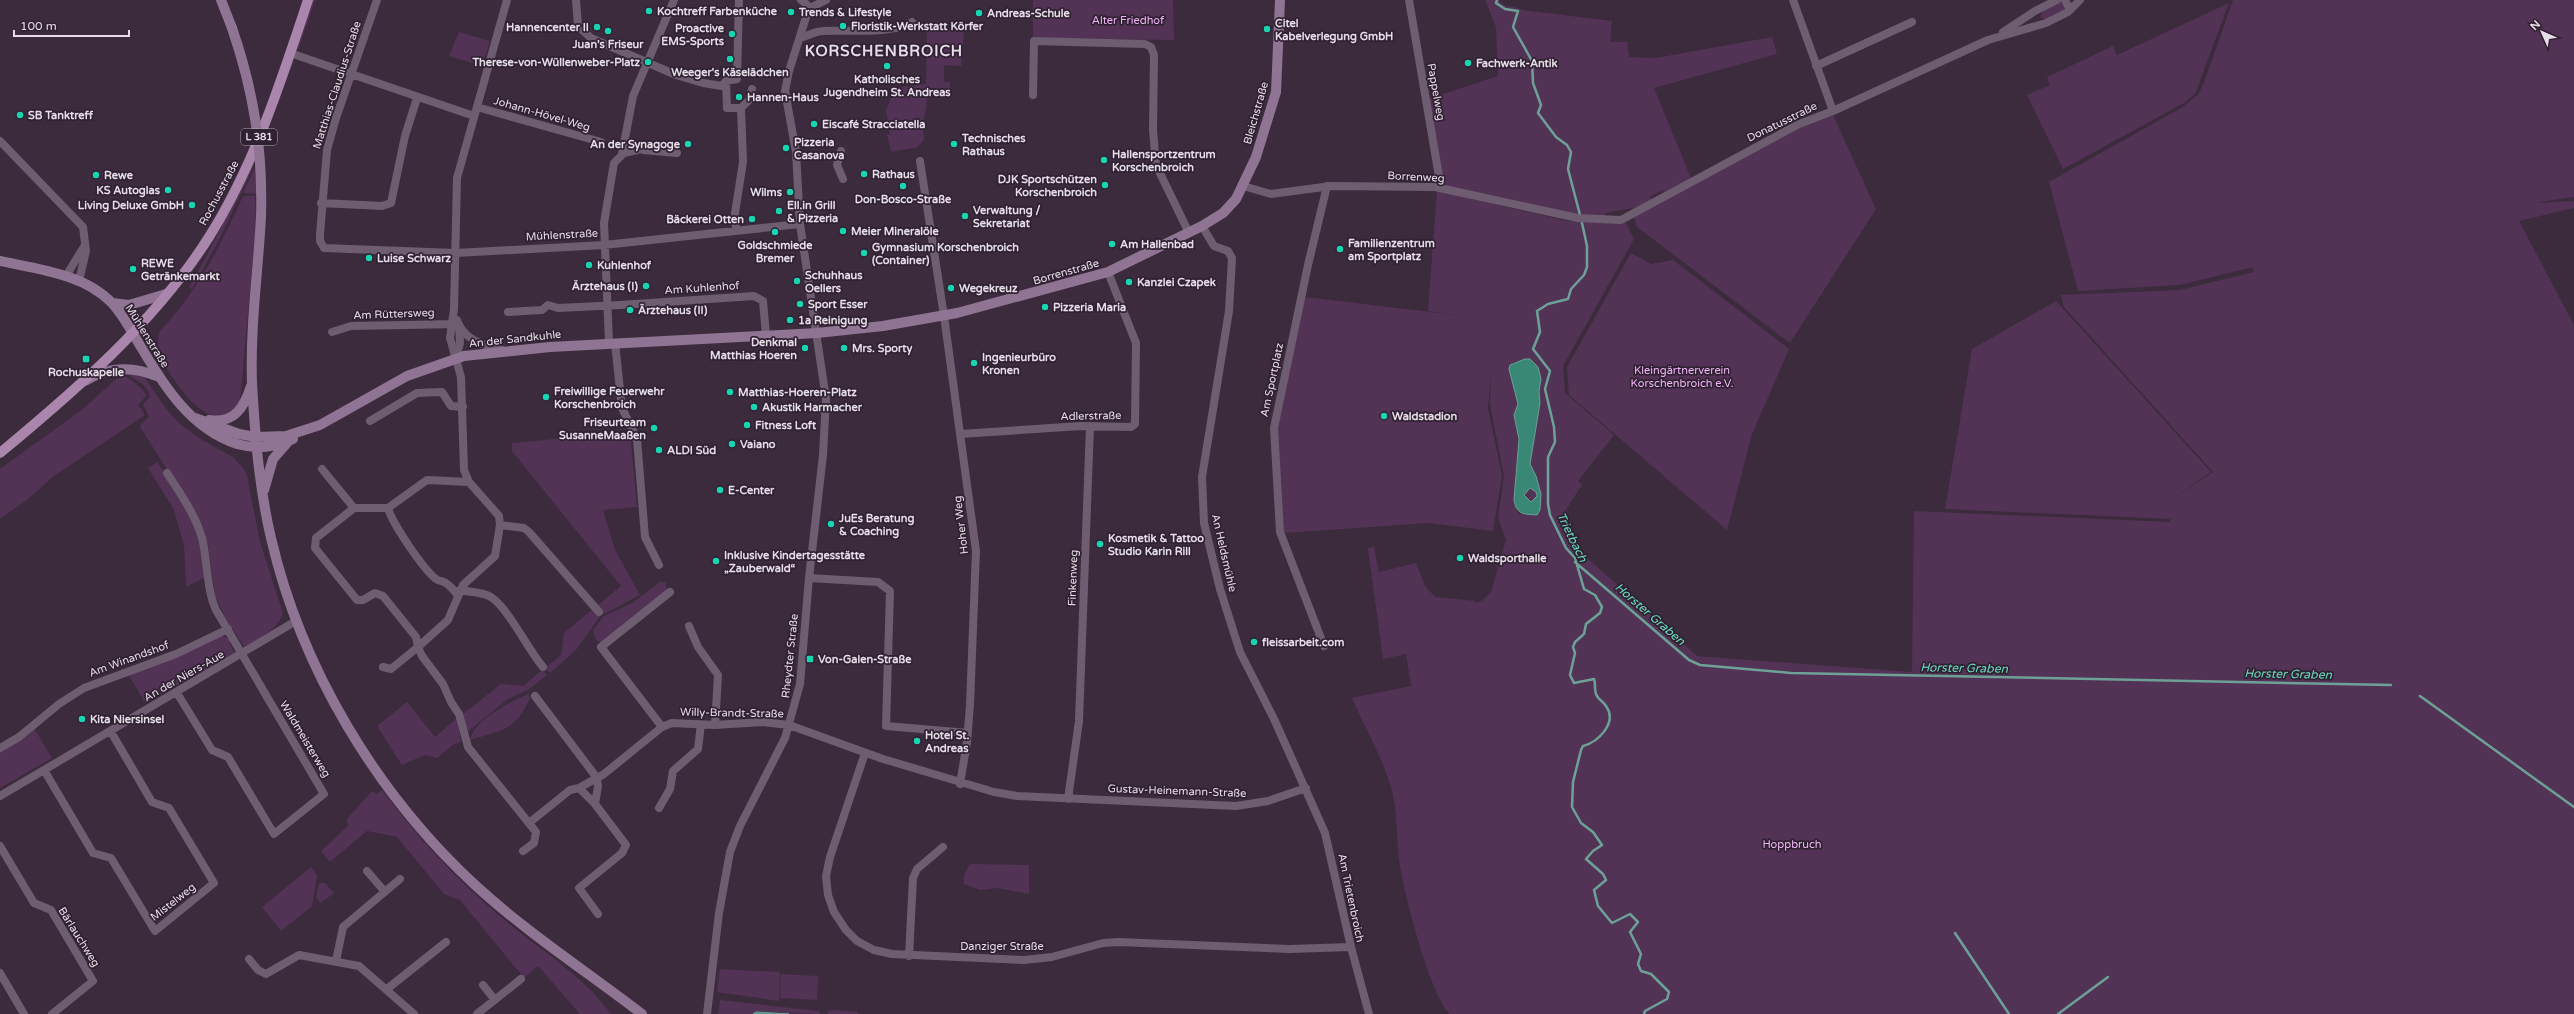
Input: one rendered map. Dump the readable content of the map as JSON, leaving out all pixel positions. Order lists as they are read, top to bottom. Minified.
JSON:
{"streets":{"main road":["Bleichstraße","L 381","Rochusstraße","Mühlenstraße","Borrenstraße","An der Sandkuhle"],"street":["Matthias-Claudius-Straße","Pappelweg","Johann-Hövel-Weg","Donatusstraße","Borrenweg","Am Kuhlenhof","Am Rüttersweg","Am Sportplatz","Adlerstraße","Hoher Weg","An Heldsmühle","Finkenweg","Rheydter Straße","Am Winandshof","An der Niers-Aue","Willy-Brandt-Straße","Waldmeisterweg","Gustav-Heinemann-Straße","Am Trietenbroich","Mistelweg","Bärlauchweg","Danziger Straße"]},"crossings":[["Matthias-Claudius-Straße","Mühlenstraße"],["Pappelweg","Borrenweg"],["Bleichstraße","Borrenweg"],["Bleichstraße","Borrenstraße"],["Donatusstraße","Borrenweg"],["L 381","Rochusstraße"],["L 381","Mühlenstraße"],["Borrenweg","Am Sportplatz"],["Rochusstraße","Mühlenstraße"],["Mühlenstraße","An der Sandkuhle"],["Mühlenstraße","Rheydter Straße"],["Borrenstraße","An der Sandkuhle"],["Borrenstraße","Adlerstraße"],["Borrenstraße","Hoher Weg"],["Borrenstraße","An Heldsmühle"],["Borrenstraße","Rheydter Straße"],["Am Kuhlenhof","An der Sandkuhle"],["An der Sandkuhle","Rheydter Straße"],["Adlerstraße","Hoher Weg"],["Adlerstraße","Finkenweg"],["An Heldsmühle","Gustav-Heinemann-Straße"],["An Heldsmühle","Am Trietenbroich"],["Finkenweg","Gustav-Heinemann-Straße"],["Rheydter Straße","Willy-Brandt-Straße"],["Rheydter Straße","Gustav-Heinemann-Straße"],["An der Niers-Aue","Waldmeisterweg"],["An der Niers-Aue","Mistelweg"],["Willy-Brandt-Straße","Gustav-Heinemann-Straße"],["Gustav-Heinemann-Straße","Am Trietenbroich"],["Gustav-Heinemann-Straße","Danziger Straße"],["Am Trietenbroich","Danziger Straße"]],"districts":["KORSCHENBROICH"],"water":["Trietbach","Horster Graben"],"parks":["Alter Friedhof","Kleingärtnerverein Korschenbroich e.V.","Hoppbruch"],"places":{"other":["Kochtreff Farbenküche","Trends & Lifestyle","Andreas-Schule","Floristik-Werkstatt Körfer","Hannencenter II","Citel Kabelverlegung GmbH","Juan's Friseur","Proactive EMS-Sports","Weeger's Käselädchen","Therese-von-Wüllenweber-Platz","Fachwerk-Antik","Katholisches Jugendheim St. Andreas","Hannen-Haus","SB Tanktreff","Eiscafé Stracciatella","An der Synagoge","Technisches Rathaus","Pizzeria Casanova","Hallensportzentrum Korschenbroich","Rathaus","Rewe","DJK Sportschützen Korschenbroich","Don-Bosco-Straße","KS Autoglas","Wilms","Living Deluxe GmbH","Ell.in Grill & Pizzeria","Verwaltung / Sekretariat","Bäckerei Otten","Meier Mineralöle","Goldschmiede Bremer","Am Hallenbad","Familienzentrum am Sportplatz","Gymnasium Korschenbroich (Container)","Luise Schwarz","Kuhlenhof","REWE Getränkemarkt","Schuhhaus Oellers","Kanzlei Czapek","Ärztehaus (I)","Wegekreuz","Sport Esser","Pizzeria Maria","Ärztehaus (II)","1a Reinigung","Denkmal Matthias Hoeren","Mrs. Sporty","Ingenieurbüro Kronen","Matthias-Hoeren-Platz","Freiwillige Feuerwehr Korschenbroich","Akustik Harmacher","Waldstadion","Fitness Loft","Friseurteam SusanneMaaßen","Vaiano","ALDI Süd","E-Center","JuEs Beratung & Coaching","Kosmetik & Tattoo Studio Karin Rill","Waldsporthalle","Inklusive Kindertagesstätte „Zauberwald“","fleissarbeit.com","Kita Niersinsel","Hotel St. Andreas"],"transit":["Rochuskapelle","Von-Galen-Straße"]},"scale_bar":"100 m","north":"top left"}
